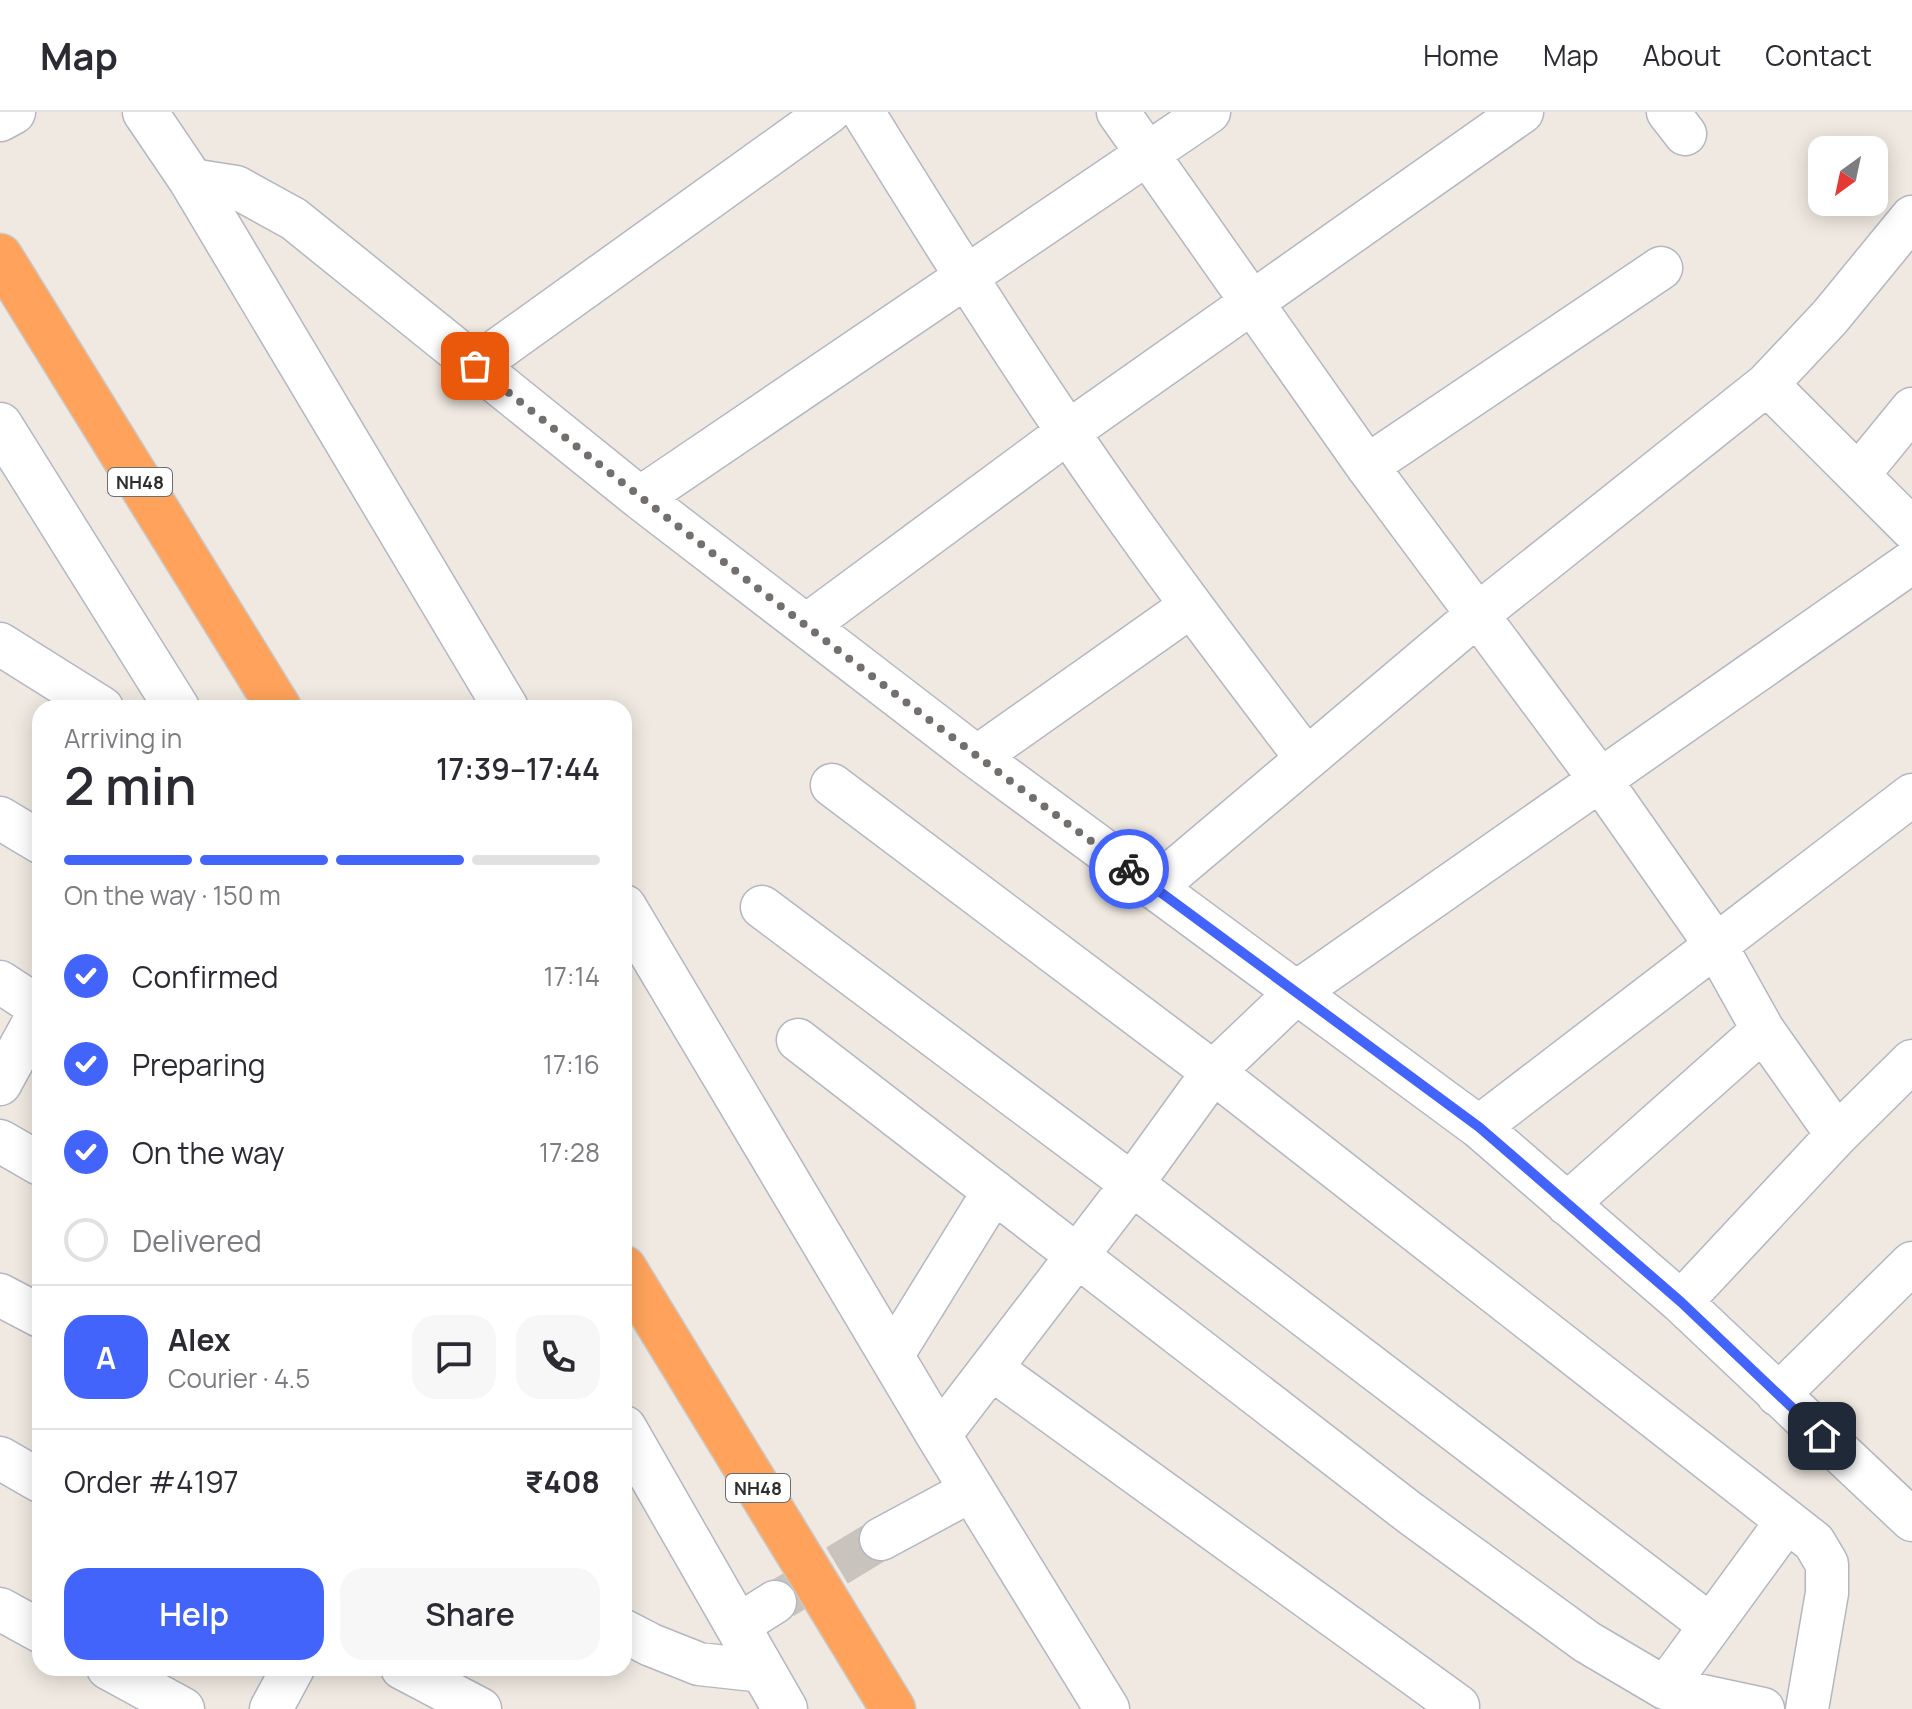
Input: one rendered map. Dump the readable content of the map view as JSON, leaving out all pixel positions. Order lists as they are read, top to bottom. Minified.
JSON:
{"streets":{"highway":["NH48"]},"north":"bottom left","page":{"header":"Map","nav":["Home","Map","About","Contact"],"heading":["2 min","Arriving in","17:39–17:44"],"panel":["Alex","Courier · 4.5","Order #4197","₹408"],"bar":"On the way · 150 m","list":[["Confirmed","17:14"],["Preparing","17:16"],["On the way","17:28"],"Delivered"],"round":"A","buttons":["Help","Share"]}}
